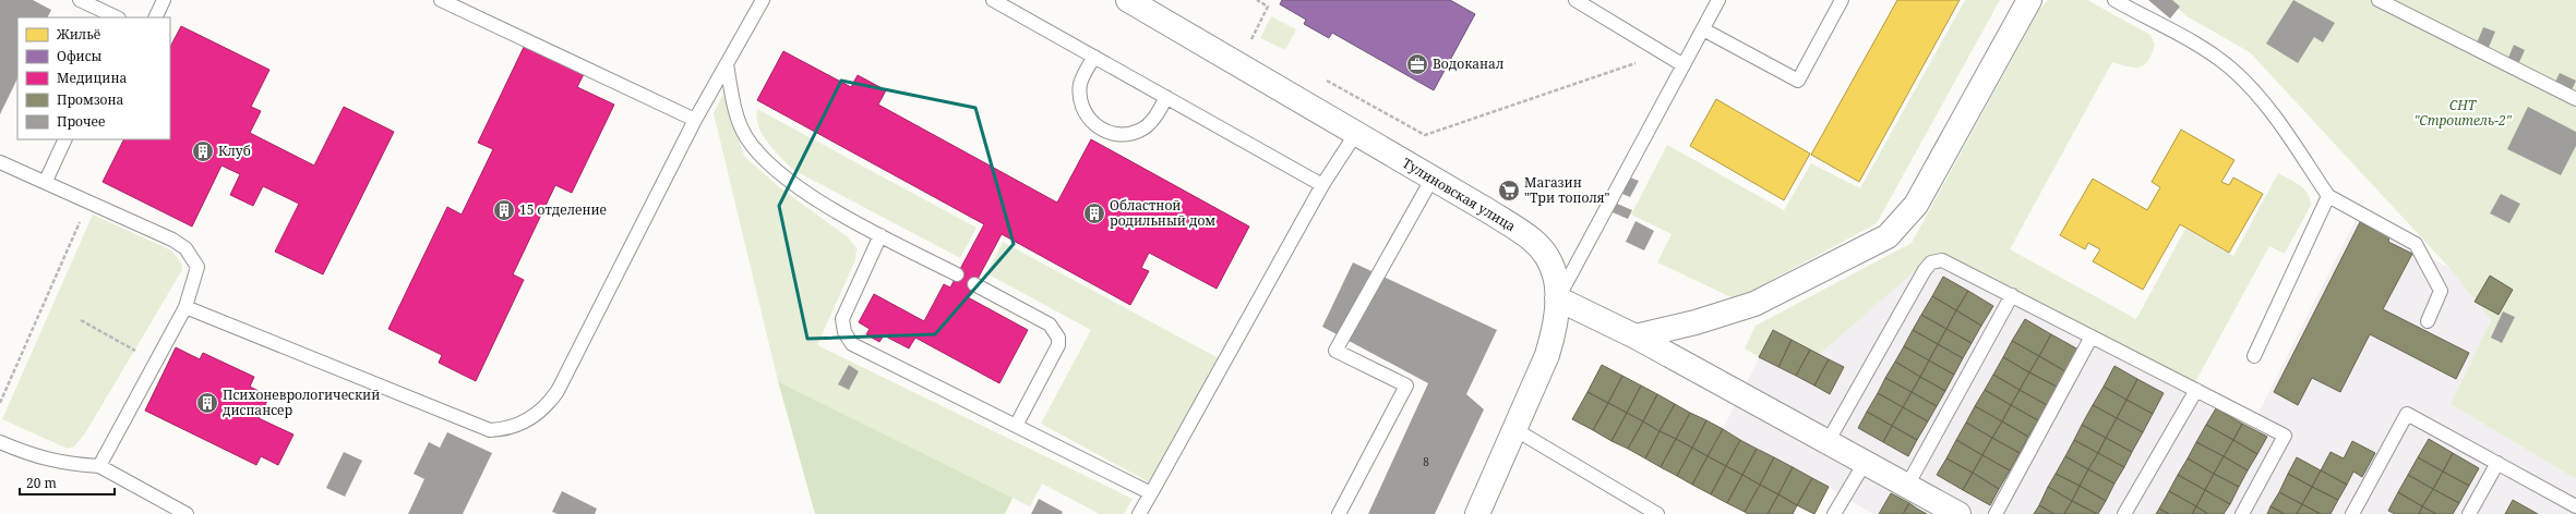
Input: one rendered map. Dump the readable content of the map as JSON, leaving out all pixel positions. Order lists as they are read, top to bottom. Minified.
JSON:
{"streets":{"street":["Тулиновская улица"]},"parks":["СНТ \"Строитель-2\""],"places":{"office":["Водоканал"],"building":["Клуб","15 отделение","Областной родильный дом","Психоневрологический диспансер"],"supermarket":["Магазин \"Три тополя\""]},"house_numbers":["8"],"legend":["Жильё","Офисы","Медицина","Промзона","Прочее"],"scale_bar":"20 m"}
